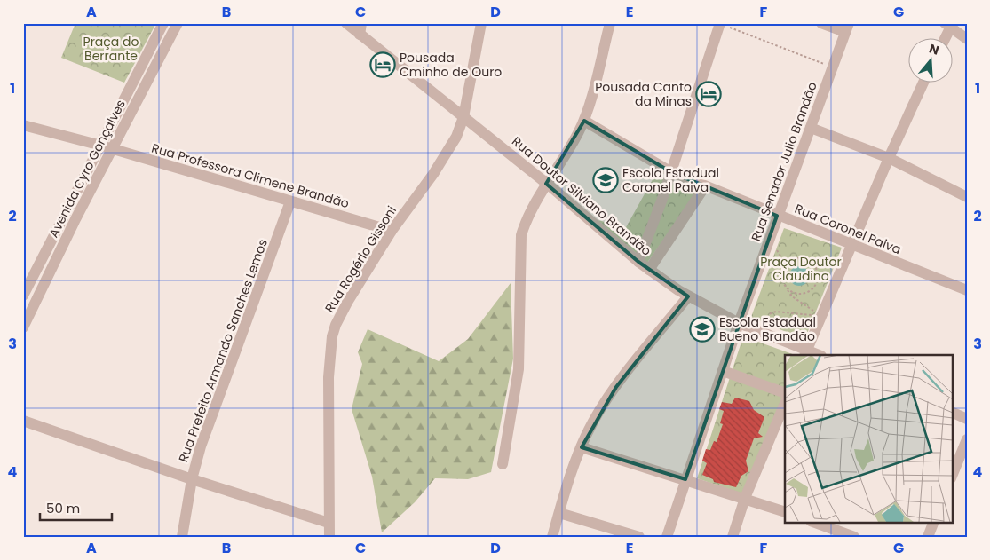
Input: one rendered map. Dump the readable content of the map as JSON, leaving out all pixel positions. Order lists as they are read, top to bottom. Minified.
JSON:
{"streets":{"street":["Rua Senador Julio Brandão","Avenida Cyro Gonçalves","Rua Professora Climene Brandão","Rua Doutor Silviano Brandão","Rua Coronel Paiva","Rua Rogério Gissoni","Rua Prefeito Armando Sanches Lemos"]},"crossings":[["Rua Senador Julio Brandão","Rua Doutor Silviano Brandão"],["Rua Senador Julio Brandão","Rua Coronel Paiva"],["Avenida Cyro Gonçalves","Rua Professora Climene Brandão"],["Rua Professora Climene Brandão","Rua Rogério Gissoni"],["Rua Professora Climene Brandão","Rua Prefeito Armando Sanches Lemos"],["Rua Doutor Silviano Brandão","Rua Rogério Gissoni"]],"parks":["Praça do Berrante","Praça Doutor Claudino"],"places":{"hotel":["Pousada Cminho de Ouro","Pousada Canto da Minas"],"school or university":["Escola Estadual Coronel Paiva","Escola Estadual Bueno Brandão"]},"scale_bar":"50 m","north":"top","grid":{"columns":["A","B","C","D","E","F","G"],"rows":["1","2","3","4"]}}
